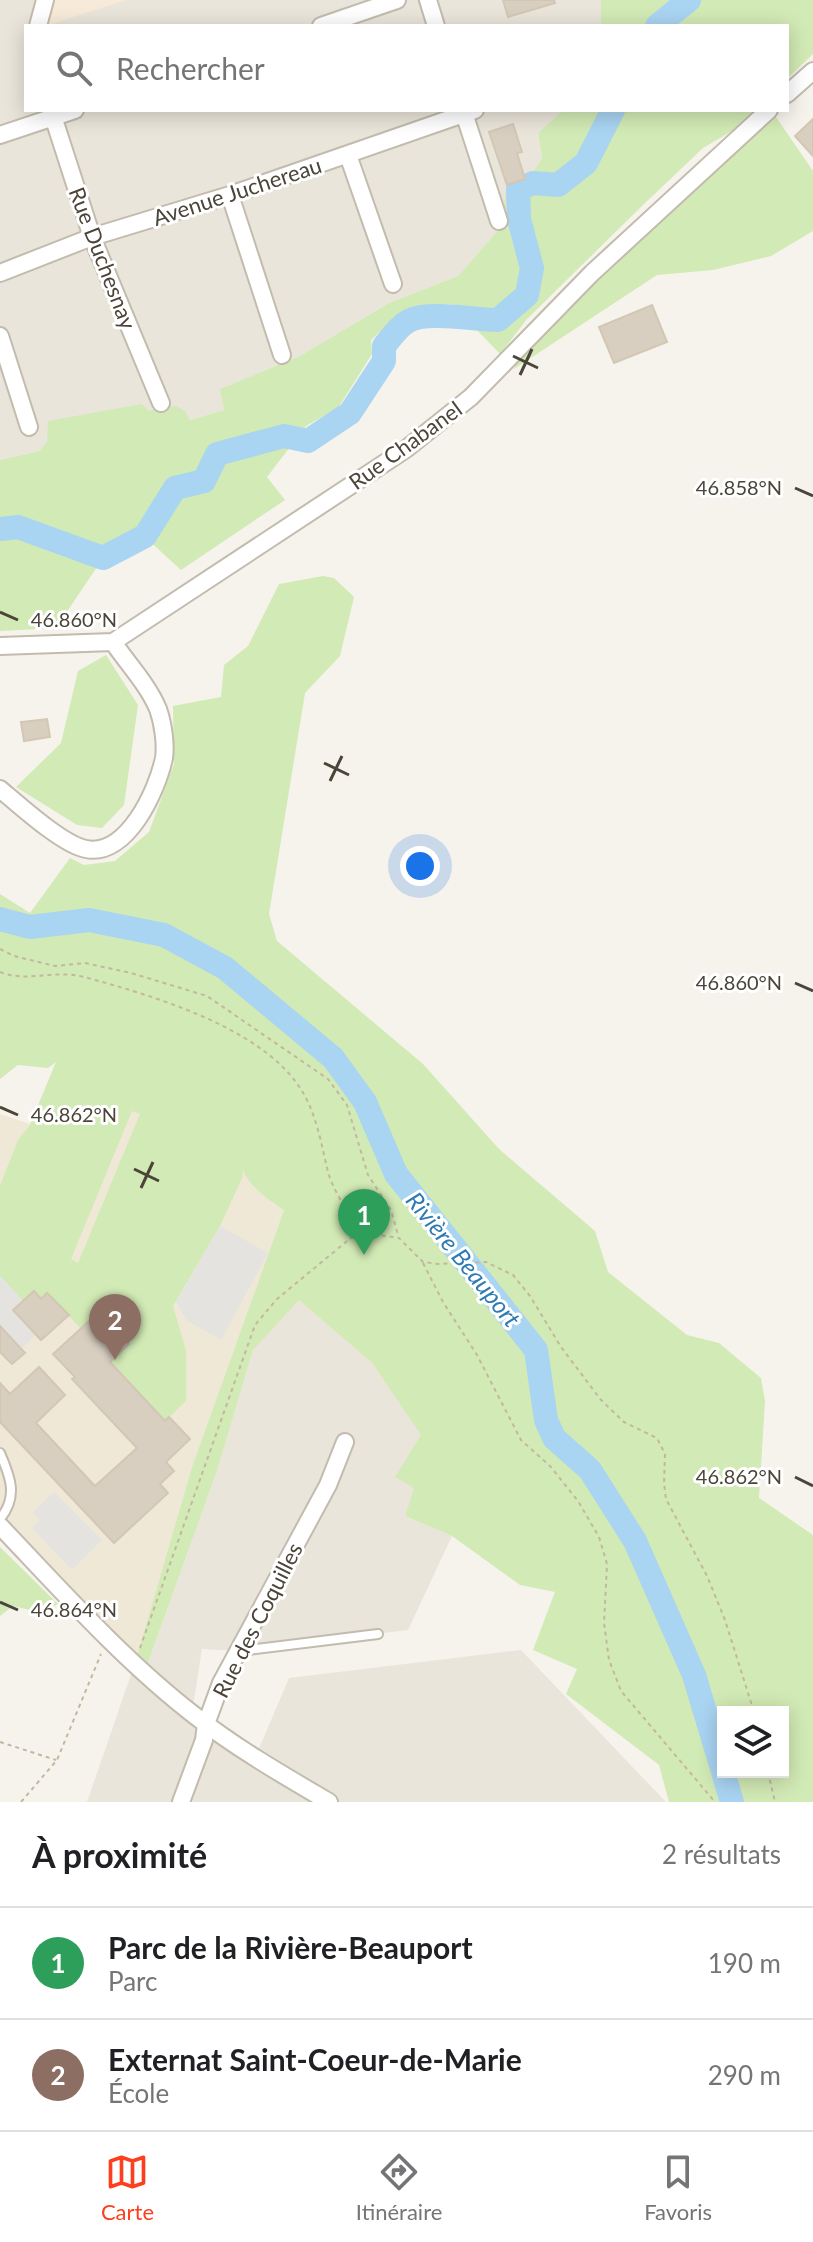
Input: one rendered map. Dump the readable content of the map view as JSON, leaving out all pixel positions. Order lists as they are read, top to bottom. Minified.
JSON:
{"streets":{"street":["Avenue Juchereau","Rue Duchesnay","Rue Chabanel","Rue des Coquilles"]},"crossings":[["Avenue Juchereau","Rue Duchesnay"]],"water":["Rivière Beauport"],"page":{"search":"Rechercher","pins":["1","2"],"heading":["À proximité","2 résultats"],"list":[{"mark":"1","name":"Parc de la Rivière-Beauport","note":"Parc","value":"190 m"},{"mark":"2","name":"Externat Saint-Coeur-de-Marie","note":"École","value":"290 m"}],"nav":["Carte","Itinéraire","Favoris"]},"coordinates":["46.858°N","46.860°N","46.862°N","46.864°N"]}
